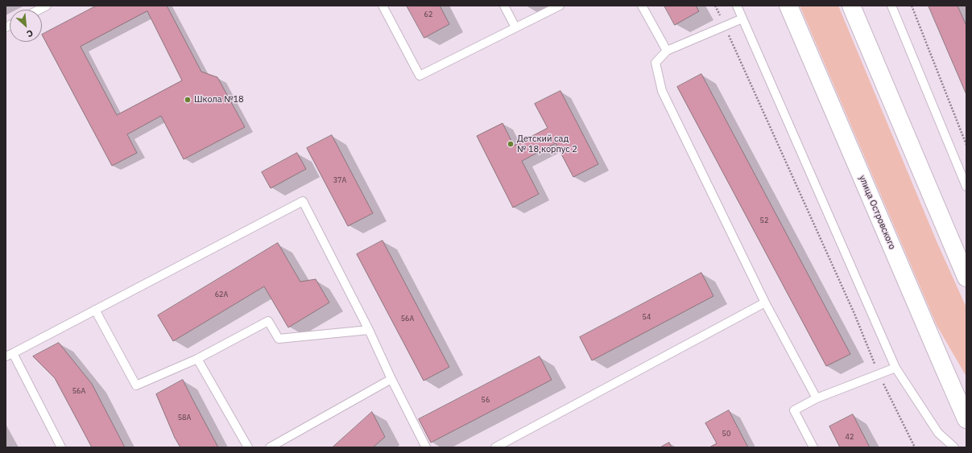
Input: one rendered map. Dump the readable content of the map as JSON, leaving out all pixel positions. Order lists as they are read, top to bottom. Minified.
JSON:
{"streets":{"main road":["улица Островского"]},"places":["Школа №18","Детский сад № 18,корпус 2"],"house_numbers":["62","37А","52","62А","54","56А","56А","56","58А","50","42"],"north":"bottom right"}
